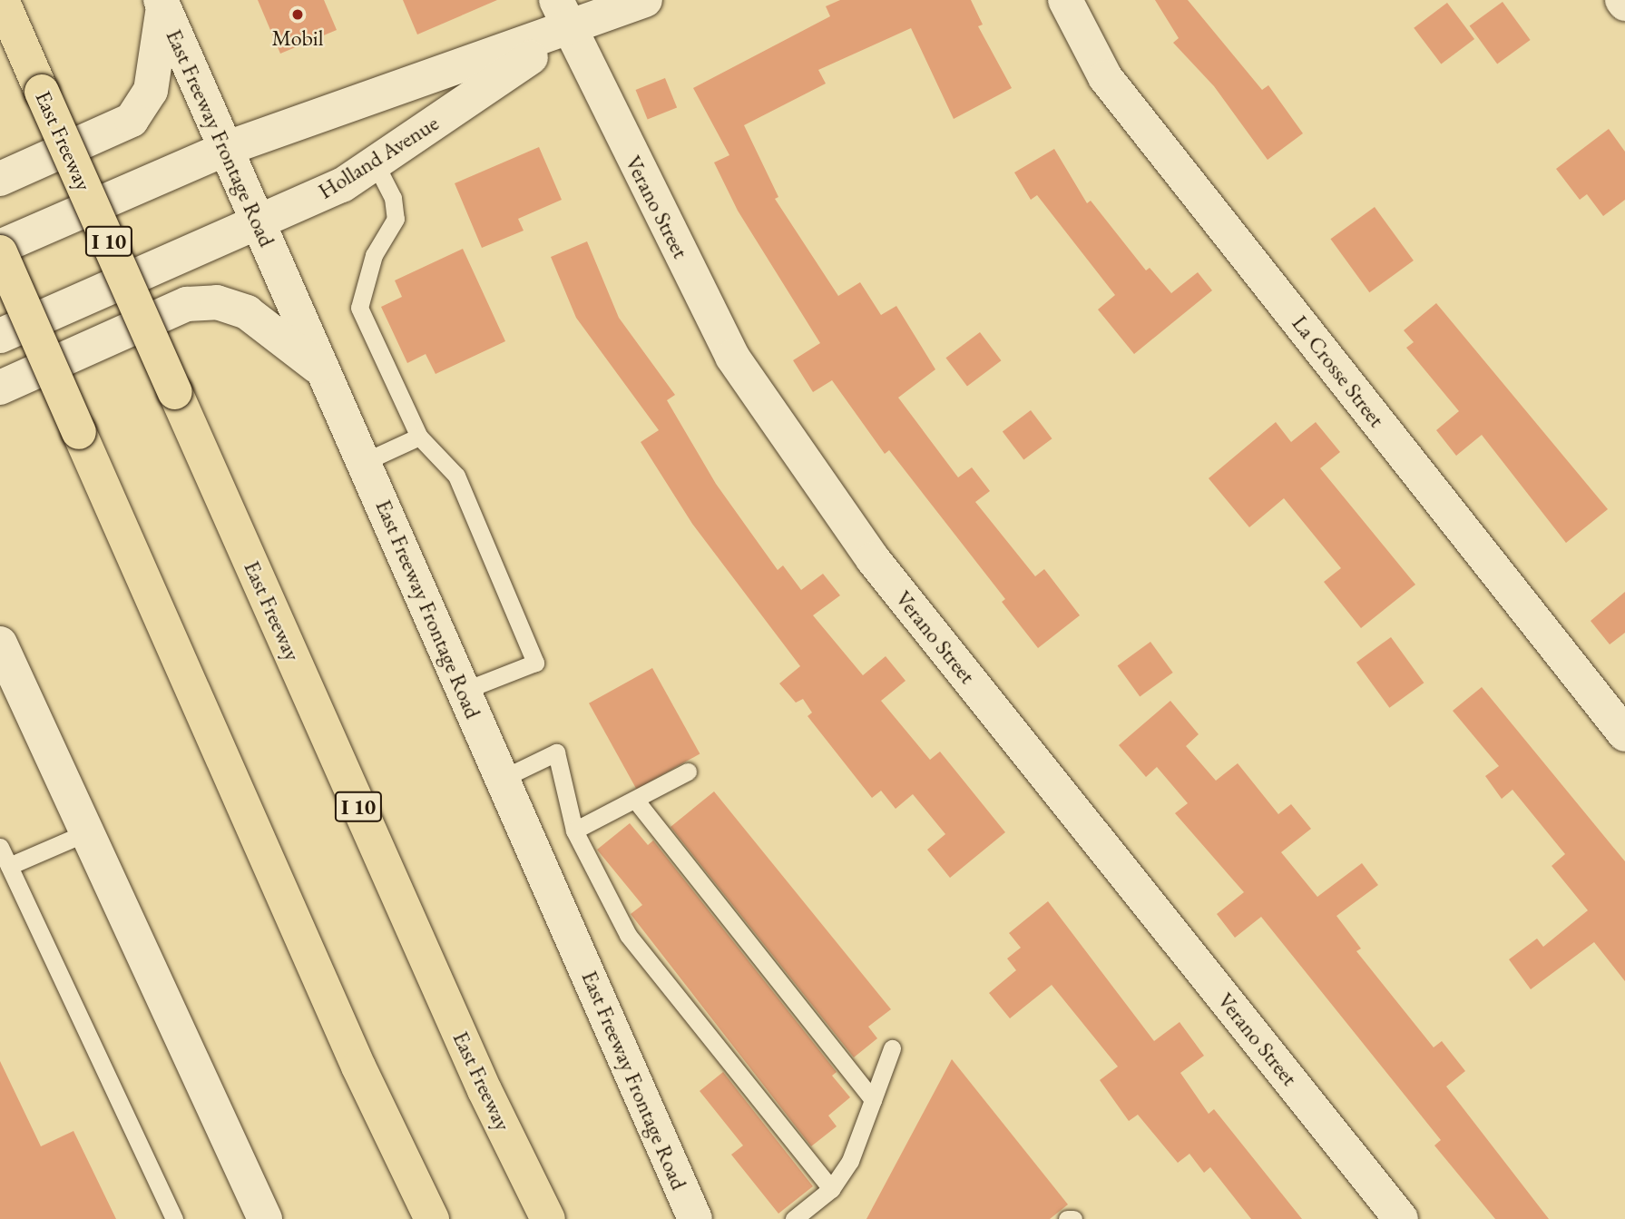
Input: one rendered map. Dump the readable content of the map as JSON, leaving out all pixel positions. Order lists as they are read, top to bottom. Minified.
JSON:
{"streets":{"highway":["East Freeway","I 10"],"main road":["East Freeway Frontage Road","Holland Avenue","Verano Street","La Crosse Street"]},"crossings":[["East Freeway Frontage Road","Holland Avenue"],["Holland Avenue","Verano Street"]],"places":["Mobil"]}
